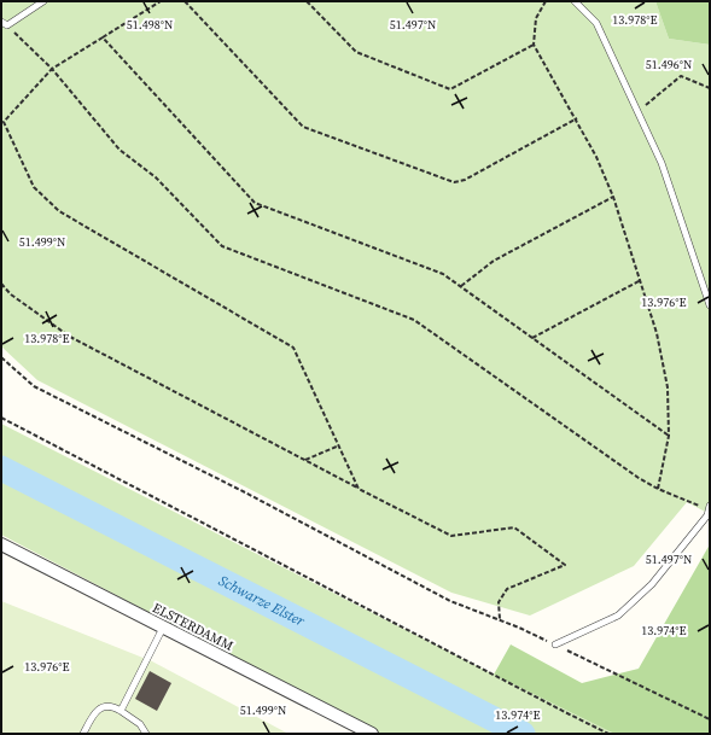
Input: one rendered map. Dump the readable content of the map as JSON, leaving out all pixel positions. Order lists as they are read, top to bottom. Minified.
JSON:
{"streets":{"street":["ELSTERDAMM"]},"water":["Schwarze Elster"],"coordinates":["13.978°E","51.498°N","51.497°N","51.496°N","51.499°N","13.976°E","13.974°E"]}
